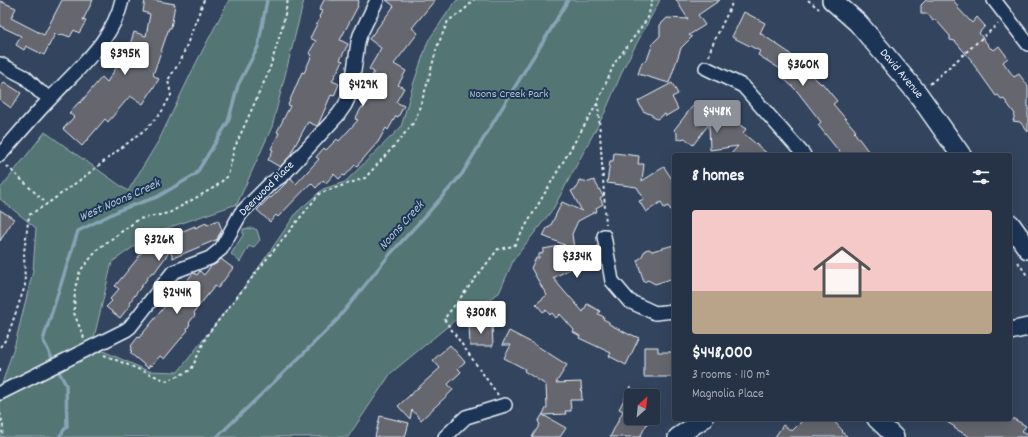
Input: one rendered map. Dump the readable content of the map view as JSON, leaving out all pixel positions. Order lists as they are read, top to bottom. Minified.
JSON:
{"streets":{"main road":["David Avenue"],"street":["Deerwood Place"]},"water":["West Noons Creek","Noons Creek"],"parks":["Noons Creek Park"],"north":"top right","page":{"price":["$395K","$360K","$429K","$448K","$326K","$334K","$244K","$308K"],"heading":"8 homes","list":[{"name":"$448,000","note":"3 rooms · 110 m² · Magnolia Place"}]}}
